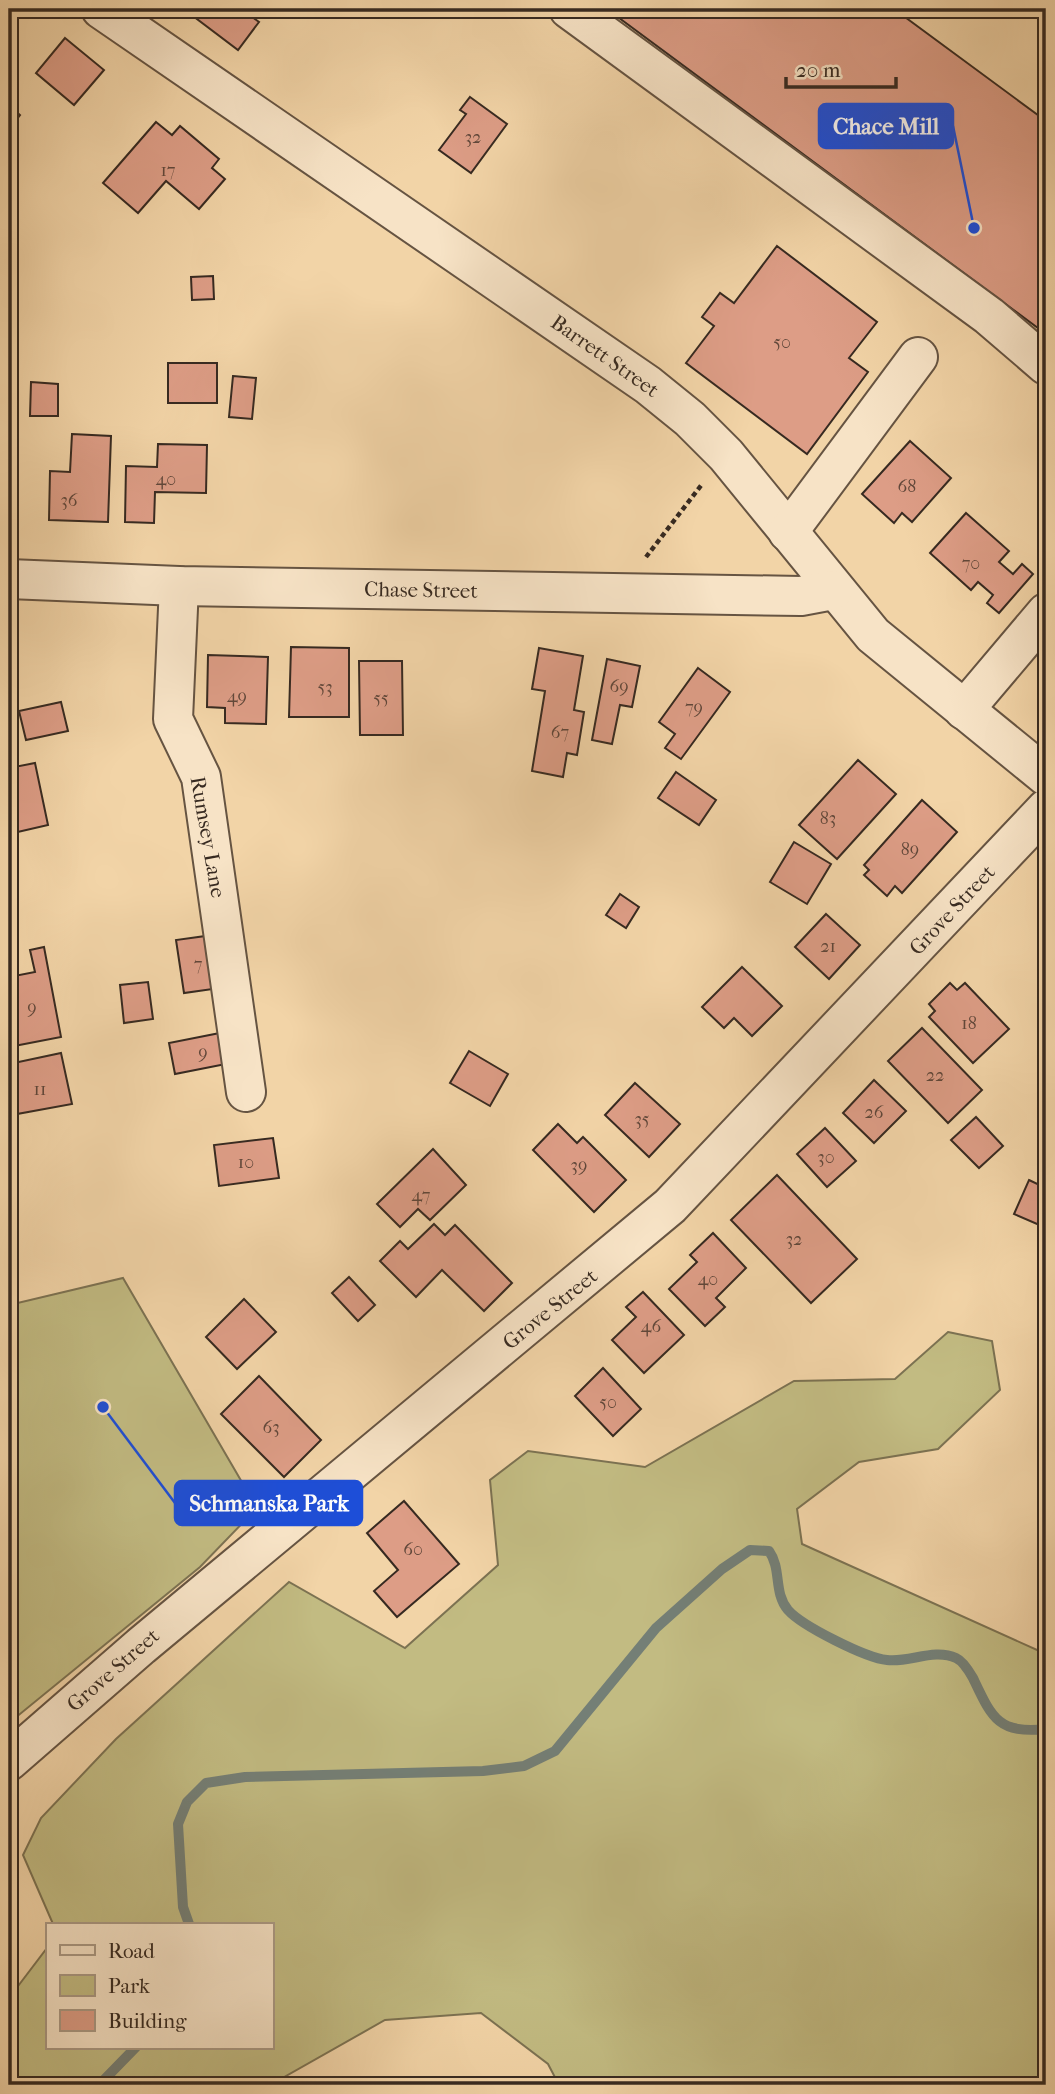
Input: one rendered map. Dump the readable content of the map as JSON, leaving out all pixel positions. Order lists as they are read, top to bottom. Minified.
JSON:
{"streets":{"street":["Barrett Street","Chase Street","Rumsey Lane","Grove Street"]},"crossings":[["Barrett Street","Chase Street"],["Chase Street","Rumsey Lane"]],"places":["Chace Mill","Schmanska Park"],"house_numbers":["32","17","50","40","68","36","70","69","53","49","55","79","67","83","89","21","7","9","18","9","22","11","26","35","30","10","39","47","32","40","46","50","63","60"],"legend":["Road","Park","Building"],"scale_bar":"20 m"}
